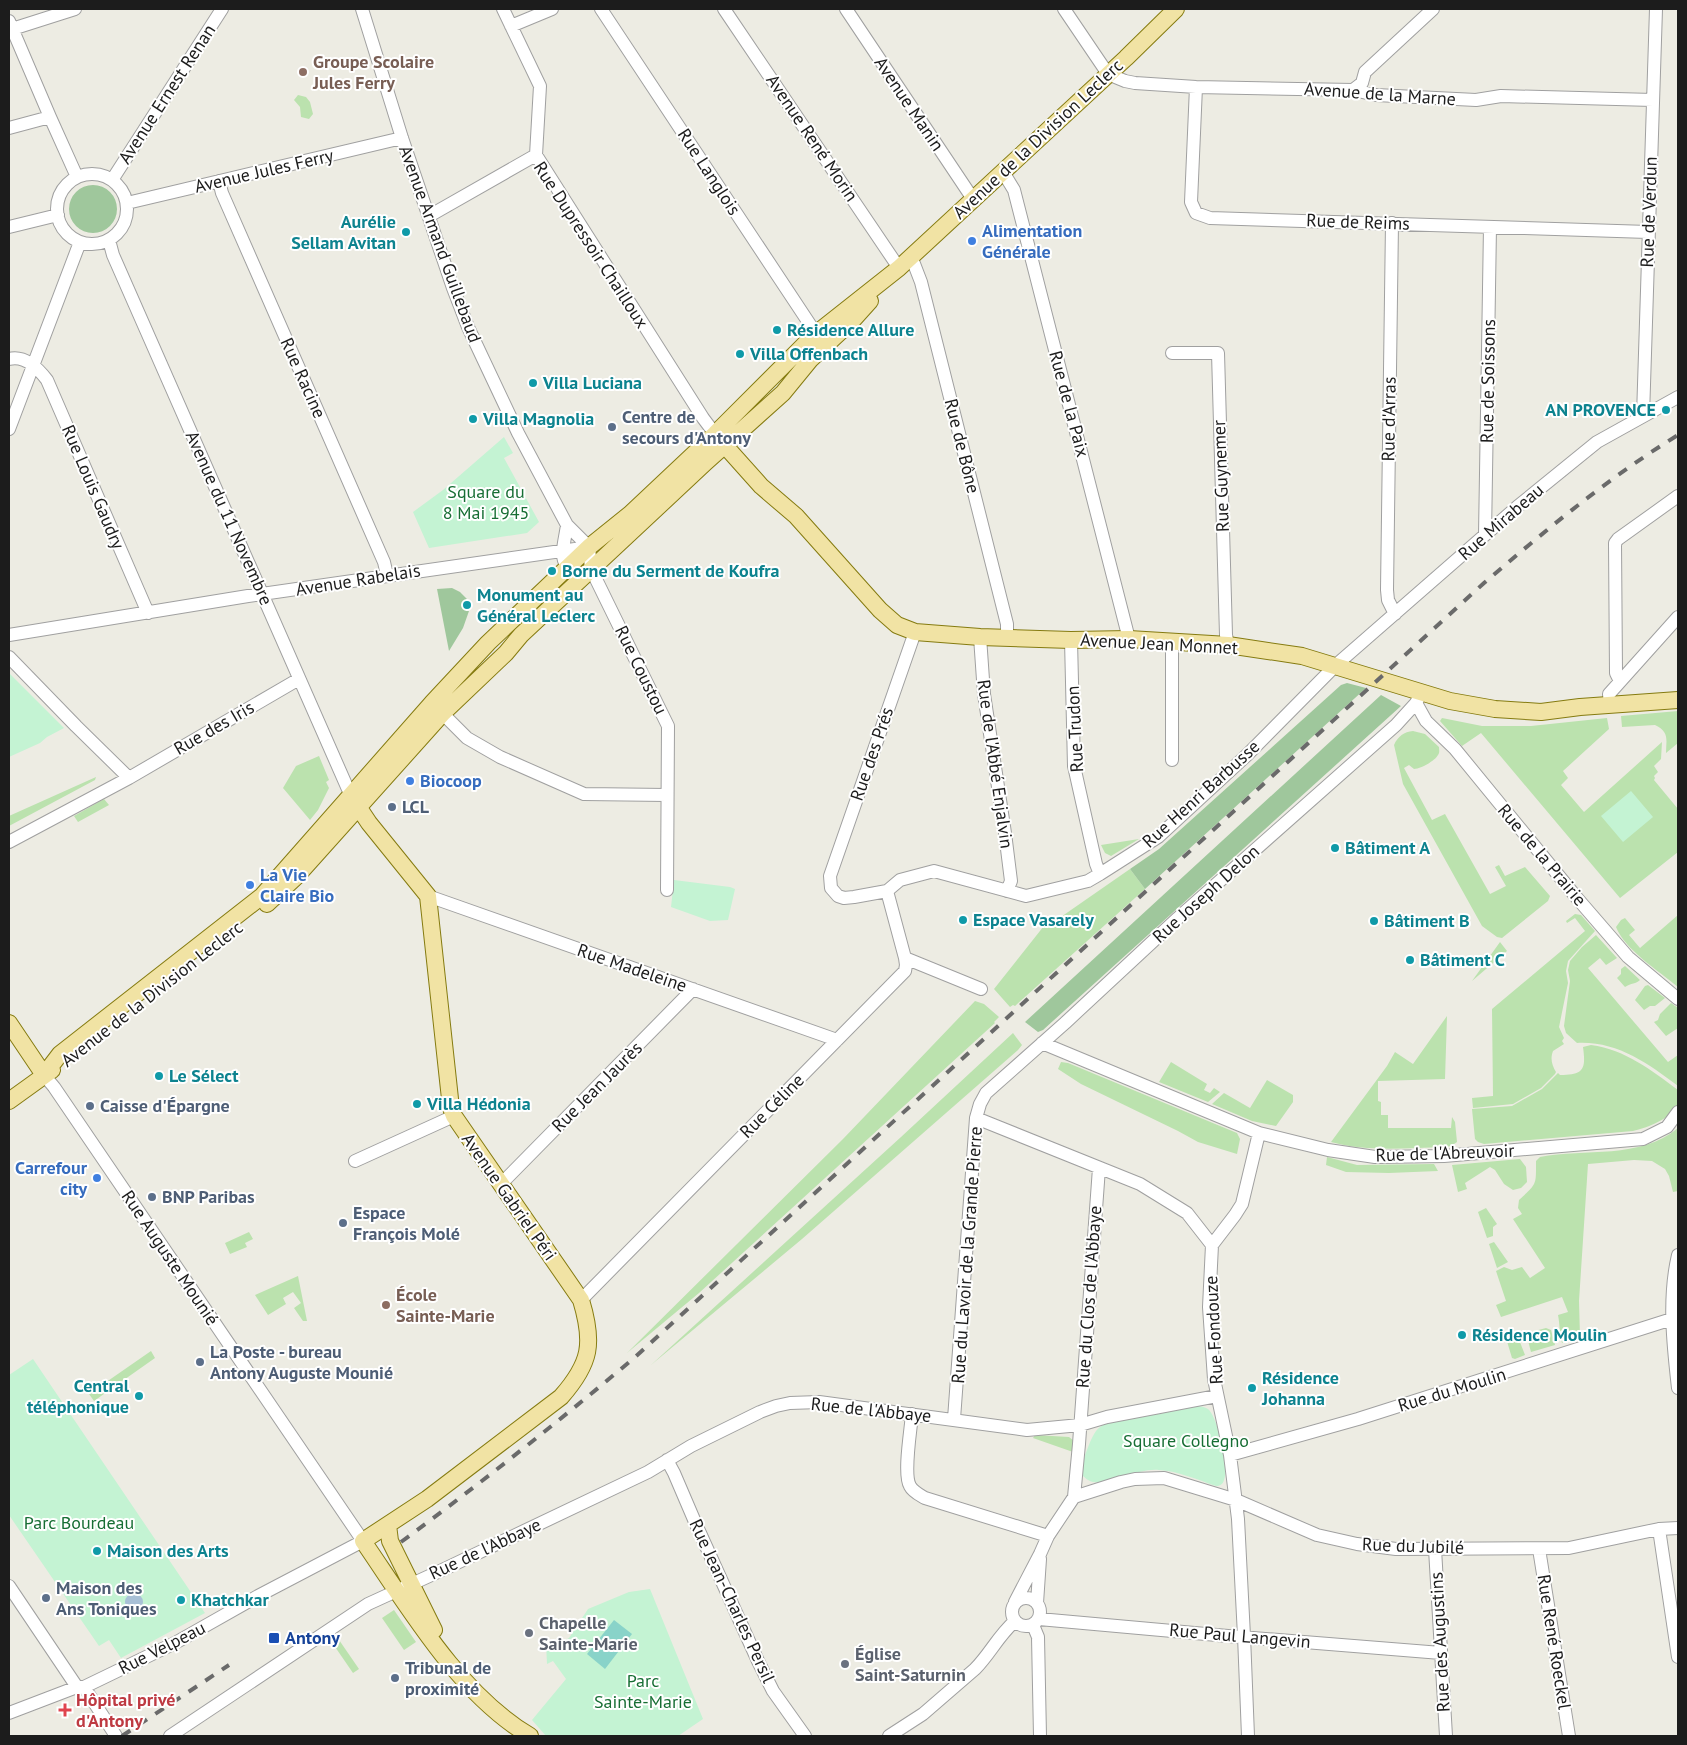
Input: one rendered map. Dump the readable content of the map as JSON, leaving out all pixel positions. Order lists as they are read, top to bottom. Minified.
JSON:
{"streets":{"main road":["Avenue de la Division Leclerc","Avenue Jean Monnet","Avenue Gabriel Péri","Rue Auguste Mounié"],"street":["Avenue Ernest Renan","Avenue de la Marne","Avenue Manin","Avenue René Morin","Avenue Jules Ferry","Rue Langlois","Rue de Verdun","Rue de Reims","Avenue Armand Guillebaud","Rue Dupressoir Chailloux","Rue Racine","Rue de Soissons","Rue de la Paix","Rue d'Arras","Rue de Bône","Rue Guynemer","Rue Louis Gaudry","Avenue du 11 Novembre","Rue Mirabeau","Avenue Rabelais","Rue Coustou","Rue des Iris","Rue Trudon","Rue des Prés","Rue de l'Abbé Enjalvin","Rue Henri Barbusse","Rue de la Prairie","Rue Joseph Delon","Rue Madeleine","Rue Jean Jaurès","Rue Céline","Rue de l'Abreuvoir","Rue du Lavoir de la Grande Pierre","Rue du Clos de l'Abbaye","Rue Fondouze","Rue du Moulin","Rue de l'Abbaye","Rue du Jubilé","Rue Jean-Charles Persil","Rue Paul Langevin","Rue des Augustins","Rue René Roeckel","Rue Velpeau"]},"crossings":[["Avenue Ernest Renan","Avenue Jules Ferry"],["Avenue Ernest Renan","Avenue du 11 Novembre"],["Avenue de la Marne","Avenue de la Division Leclerc"],["Avenue de la Marne","Rue de Verdun"],["Avenue de la Marne","Rue de Reims"],["Avenue Manin","Avenue de la Division Leclerc"],["Avenue René Morin","Avenue de la Division Leclerc"],["Avenue de la Division Leclerc","Rue Langlois"],["Avenue de la Division Leclerc","Avenue Armand Guillebaud"],["Avenue de la Division Leclerc","Rue Dupressoir Chailloux"],["Avenue de la Division Leclerc","Rue de la Paix"],["Avenue de la Division Leclerc","Rue de Bône"],["Avenue de la Division Leclerc","Avenue du 11 Novembre"],["Avenue de la Division Leclerc","Avenue Rabelais"],["Avenue de la Division Leclerc","Avenue Jean Monnet"],["Avenue de la Division Leclerc","Rue Coustou"],["Avenue de la Division Leclerc","Rue Auguste Mounié"],["Avenue Jules Ferry","Avenue Armand Guillebaud"],["Avenue Jules Ferry","Rue Racine"],["Avenue Jules Ferry","Avenue du 11 Novembre"],["Rue de Verdun","Rue de Reims"],["Rue de Verdun","Rue Mirabeau"],["Rue de Reims","Rue de Soissons"],["Rue de Reims","Rue d'Arras"],["Avenue Armand Guillebaud","Rue Dupressoir Chailloux"],["Avenue Armand Guillebaud","Avenue Rabelais"],["Avenue Armand Guillebaud","Rue Coustou"],["Rue Dupressoir Chailloux","Avenue Jean Monnet"],["Rue Racine","Avenue Rabelais"],["Rue de Soissons","Rue Mirabeau"],["Rue de la Paix","Avenue Jean Monnet"],["Rue d'Arras","Rue Mirabeau"],["Rue de Bône","Avenue Jean Monnet"],["Rue Guynemer","Avenue Jean Monnet"],["Rue Louis Gaudry","Avenue Rabelais"],["Avenue du 11 Novembre","Avenue Rabelais"],["Avenue du 11 Novembre","Rue des Iris"],["Rue Mirabeau","Avenue Jean Monnet"],["Rue Mirabeau","Rue Henri Barbusse"],["Avenue Rabelais","Rue Coustou"],["Avenue Jean Monnet","Rue Trudon"],["Avenue Jean Monnet","Rue des Prés"],["Avenue Jean Monnet","Rue de l'Abbé Enjalvin"],["Avenue Jean Monnet","Rue Henri Barbusse"],["Avenue Jean Monnet","Rue de la Prairie"],["Avenue Jean Monnet","Rue Joseph Delon"],["Rue Trudon","Rue Henri Barbusse"],["Rue des Prés","Rue Henri Barbusse"],["Rue de l'Abbé Enjalvin","Rue Henri Barbusse"],["Rue de la Prairie","Rue Joseph Delon"],["Rue Joseph Delon","Rue de l'Abreuvoir"],["Rue Joseph Delon","Rue du Lavoir de la Grande Pierre"],["Rue Madeleine","Rue Jean Jaurès"],["Rue Madeleine","Rue Céline"],["Rue Madeleine","Avenue Gabriel Péri"],["Rue Jean Jaurès","Avenue Gabriel Péri"],["Rue Céline","Avenue Gabriel Péri"],["Avenue Gabriel Péri","Rue Auguste Mounié"],["Avenue Gabriel Péri","Rue Velpeau"],["Rue du Lavoir de la Grande Pierre","Rue de l'Abbaye"],["Rue Auguste Mounié","Rue de l'Abbaye"],["Rue Auguste Mounié","Rue Velpeau"],["Rue du Clos de l'Abbaye","Rue de l'Abbaye"],["Rue du Clos de l'Abbaye","Rue du Jubilé"],["Rue Fondouze","Rue du Moulin"],["Rue Fondouze","Rue de l'Abbaye"],["Rue de l'Abbaye","Rue Jean-Charles Persil"],["Rue du Jubilé","Rue des Augustins"],["Rue du Jubilé","Rue René Roeckel"],["Rue Paul Langevin","Rue des Augustins"]],"parks":["Square du 8 Mai 1945","Square Collegno","Parc Bourdeau","Parc Sainte-Marie"],"places":{"other":["Groupe Scolaire Jules Ferry","Aurélie Sellam Avitan","Alimentation Générale","Résidence Allure","Villa Offenbach","Villa Luciana","AN PROVENCE","Villa Magnolia","Centre de secours d'Antony","Borne du Serment de Koufra","Monument au Général Leclerc","Biocoop","LCL","Bâtiment A","La Vie Claire Bio","Espace Vasarely","Bâtiment B","Bâtiment C","Le Sélect","Villa Hédonia","Caisse d'Épargne","Carrefour city","BNP Paribas","Espace François Molé","École Sainte-Marie","Résidence Moulin","La Poste - bureau Antony Auguste Mounié","Résidence Johanna","Central téléphonique","Maison des Arts","Maison des Ans Toniques","Khatchkar","Chapelle Sainte-Marie","Église Saint-Saturnin","Tribunal de proximité"],"transit":["Antony"],"health":["Hôpital privé d'Antony"]}}
